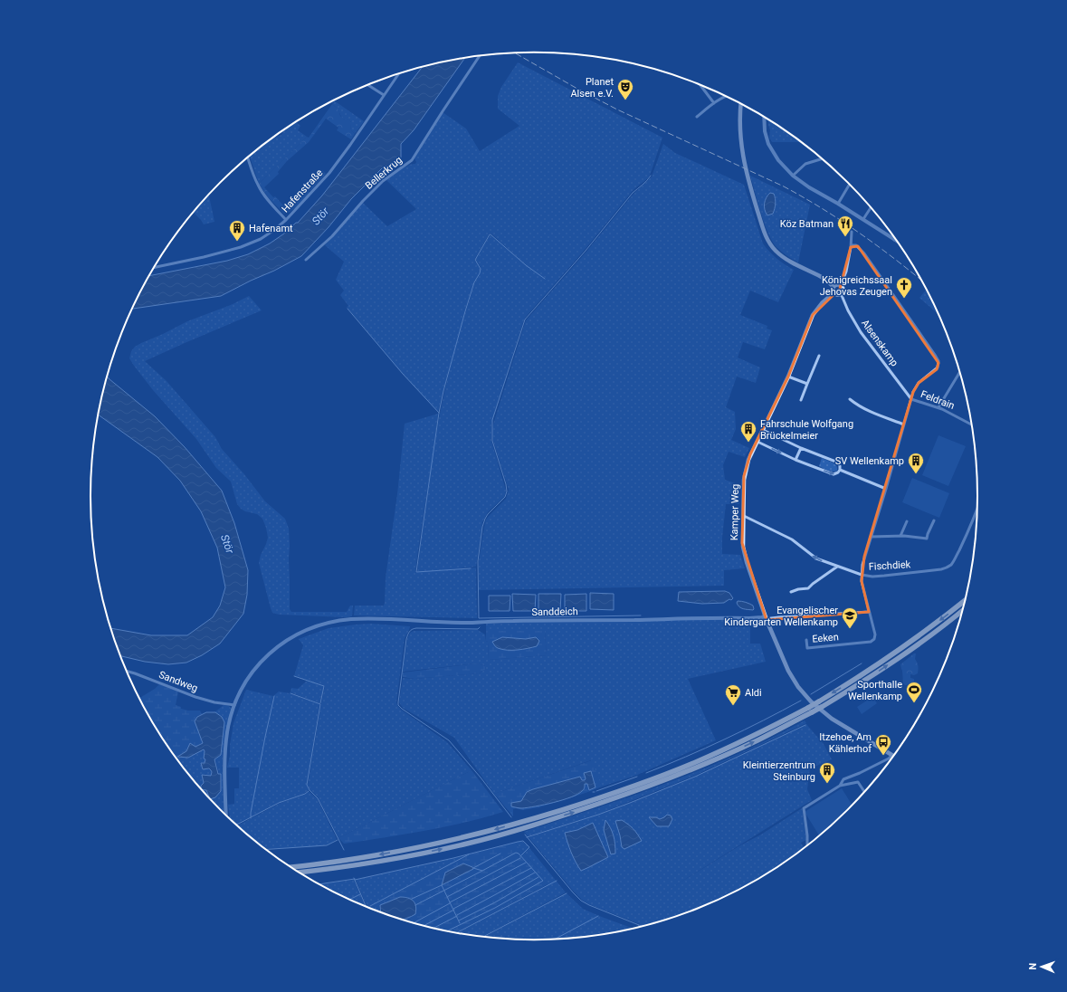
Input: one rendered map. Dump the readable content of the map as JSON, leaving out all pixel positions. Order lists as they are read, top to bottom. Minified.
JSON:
{"streets":{"main road":["Kamper Weg"],"street":["Bellerkrug","Hafenstraße","Alsenskamp","Feldrain","Fischdiek","Sanddeich","Eeken","Sandweg"]},"crossings":[["Alsenskamp","Feldrain"],["Alsenskamp","Kamper Weg"],["Kamper Weg","Fischdiek"],["Kamper Weg","Sanddeich"],["Sanddeich","Eeken"],["Sanddeich","Sandweg"]],"one_way":["Fischdiek"],"water":["Stör"],"places":{"theatre":["Planet Alsen e.V."],"restaurant":["Köz Batman"],"building":["Hafenamt","Fahrschule Wolfgang Brückelmeier","SV Wellenkamp","Kleintierzentrum Steinburg"],"church":["Königreichssaal Jehovas Zeugen"],"school or university":["Evangelischer Kindergarten Wellenkamp"],"sports":["Sporthalle Wellenkamp"],"supermarket":["Aldi"],"bus stop":["Itzehoe, Am Kählerhof"]},"north":"left"}
